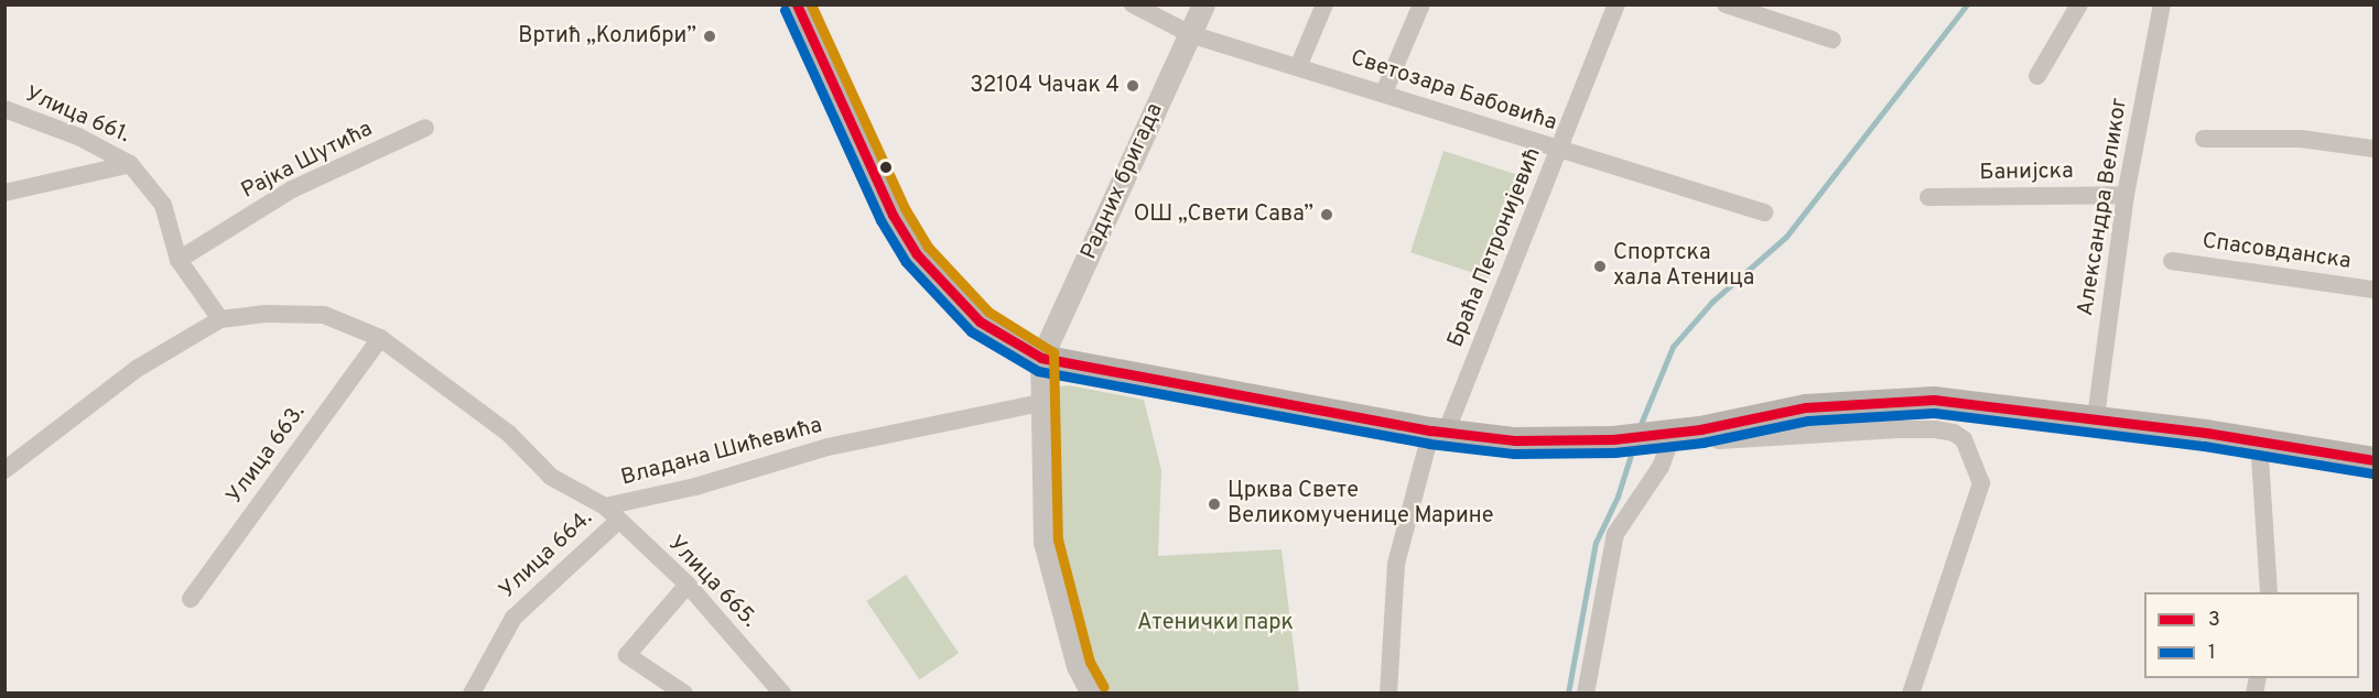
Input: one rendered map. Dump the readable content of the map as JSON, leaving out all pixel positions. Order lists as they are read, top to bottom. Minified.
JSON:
{"streets":{"street":["Светозара Бабовића","Улица 661.","Рајка Шутића","Банијска","Радних бригада","Александра Великог","Браћа Петронијевић","Спасовданска","Владана Шићевића","Улица 663.","Улица 664.","Улица 665."]},"crossings":[["Светозара Бабовића","Радних бригада"],["Светозара Бабовића","Браћа Петронијевић"],["Улица 661.","Рајка Шутића"],["Улица 661.","Владана Шићевића"],["Банијска","Александра Великог"],["Владана Шићевића","Улица 663."],["Владана Шићевића","Улица 665."],["Улица 664.","Улица 665."]],"parks":["Атенички парк"],"places":["Вртић „Колибри”","32104 Чачак 4","ОШ „Свети Сава”","Спортска хала Атеница","Црква Свете Великомученице Марине"],"lines":["transit line 3","transit line 4","transit line 1"],"legend":["3","1"]}
